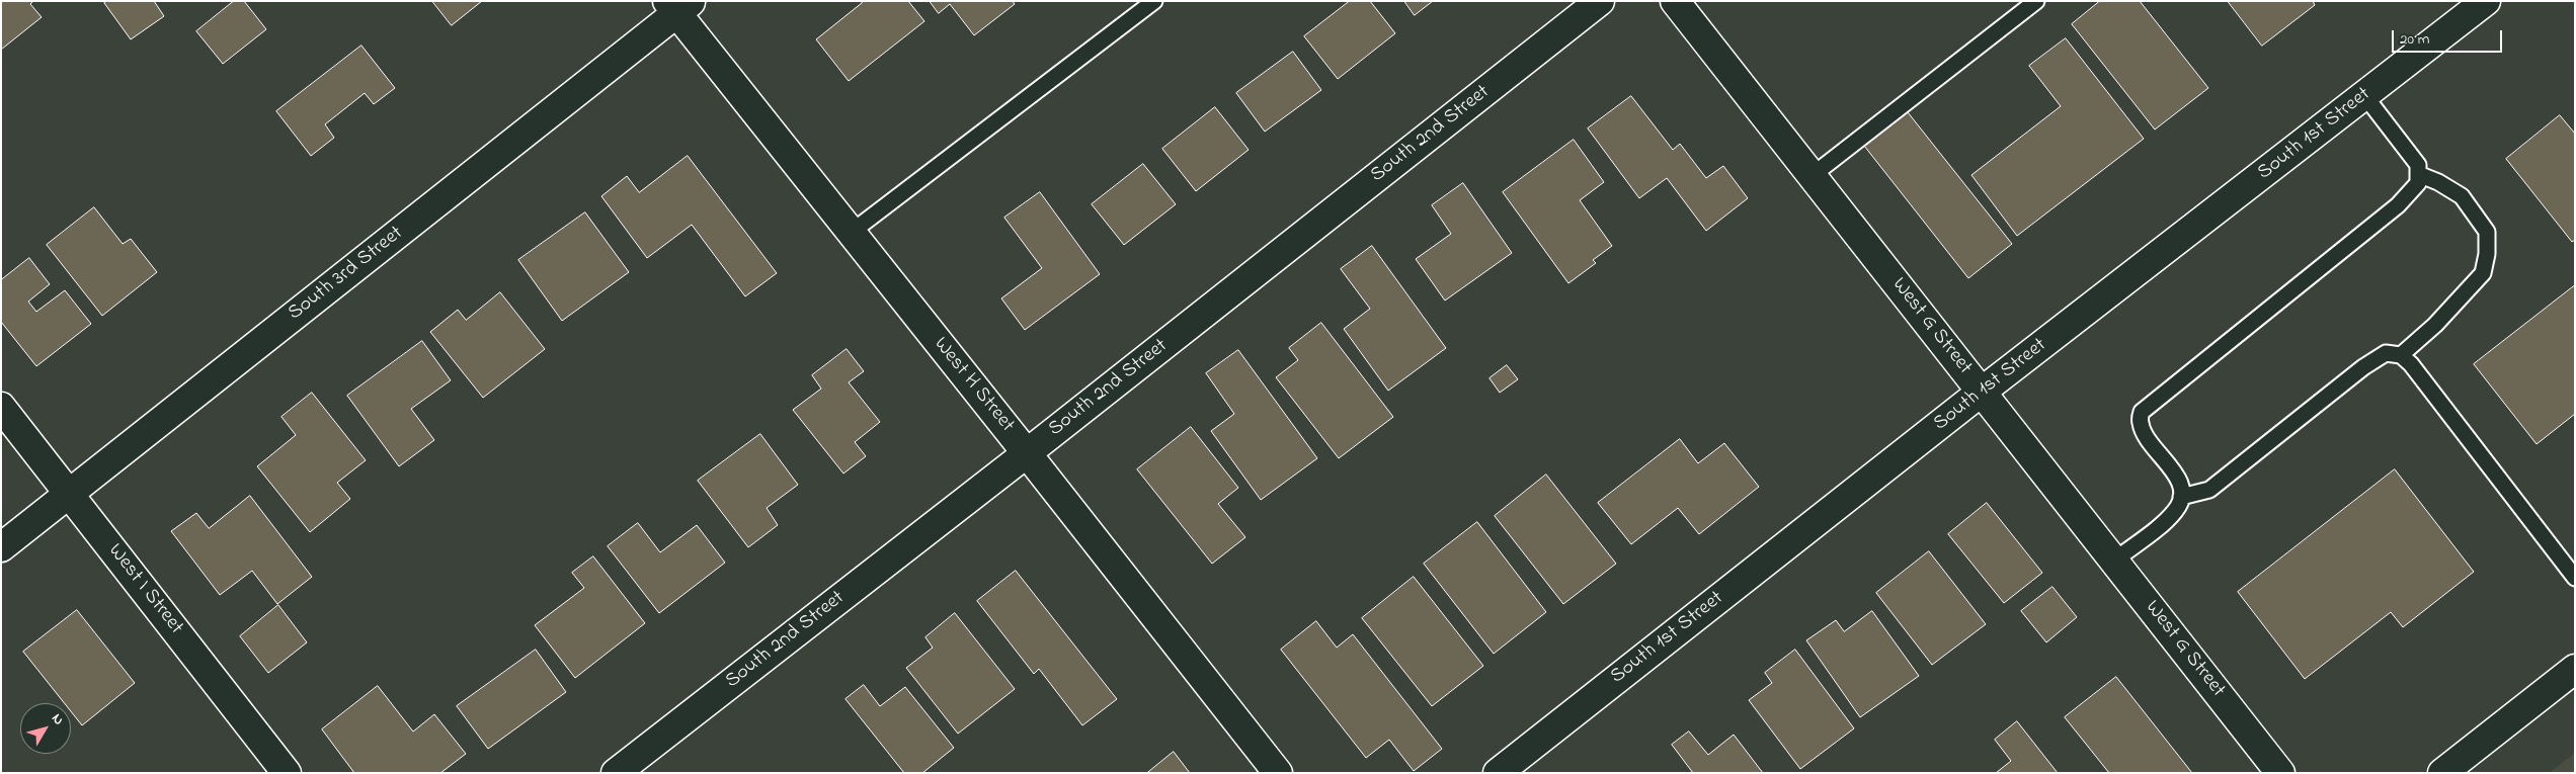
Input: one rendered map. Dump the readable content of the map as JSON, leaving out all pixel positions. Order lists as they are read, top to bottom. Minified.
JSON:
{"streets":{"street":["South 2nd Street","South 1st Street","South 3rd Street","West G Street","West H Street","West I Street"]},"crossings":[["South 2nd Street","West H Street"],["South 1st Street","West G Street"],["South 3rd Street","West H Street"],["South 3rd Street","West I Street"]],"scale_bar":"20 m","north":"top right"}
